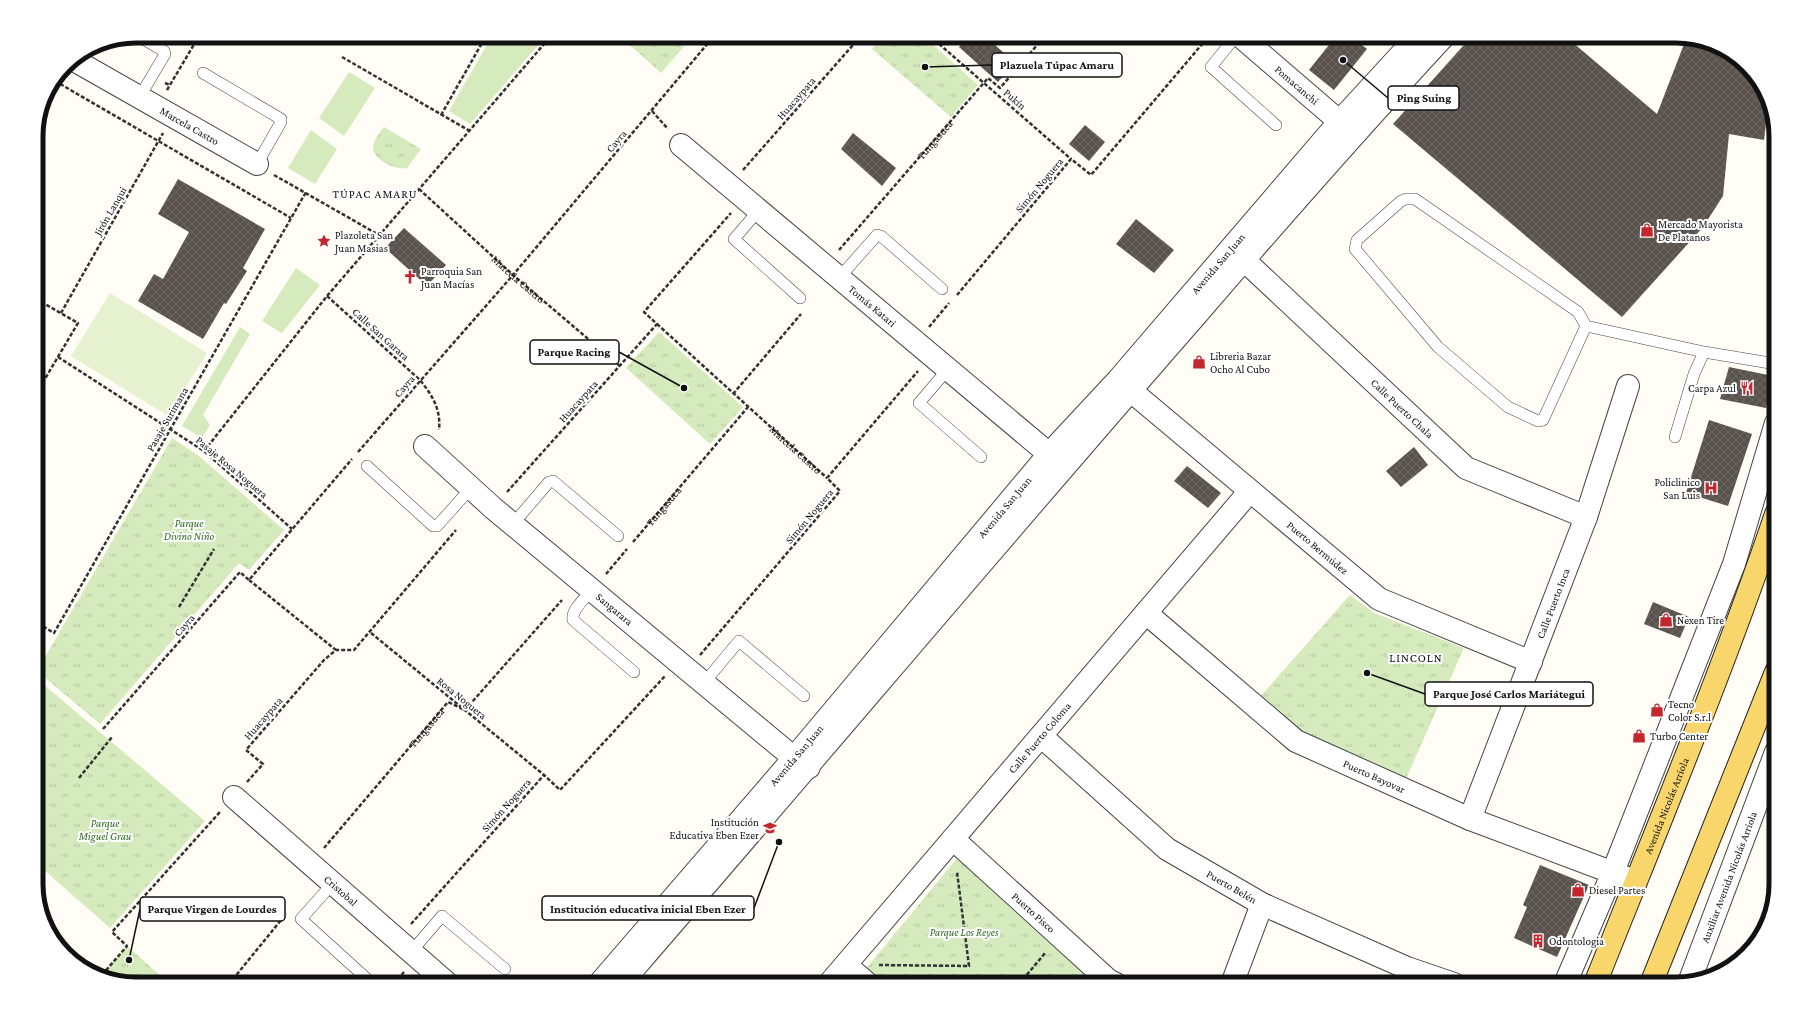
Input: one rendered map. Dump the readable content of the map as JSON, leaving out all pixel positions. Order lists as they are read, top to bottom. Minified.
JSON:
{"streets":{"main road":["Avenida Nicolás Arriola"],"street":["Pomacanchi","Marcela Castro","Avenida San Juan","Tomás Katari","Calle Puerto Chala","Puerto Bermúdez","Calle Puerto Inca","Sangarara","Calle Puerto Coloma","Puerto Bayovar","Auxiliar Avenida Nicolás Arriola","Puerto Belén","Cristobal","Puerto Pisco"],"path":["Huacaypata","Pukín","Tungasuca","Cayra","Simón Noguera","Jirón Lanqui","Calle San Garara","Pasaje Surimana","Pasaje Rosa Noguera","Rosa Noguera"]},"crossings":[["Pomacanchi","Avenida San Juan"],["Huacaypata","Marcela Castro"],["Huacaypata","Tomás Katari"],["Huacaypata","Sangarara"],["Huacaypata","Cristobal"],["Pukín","Tungasuca"],["Pukín","Simón Noguera"],["Marcela Castro","Tungasuca"],["Marcela Castro","Cayra"],["Marcela Castro","Simón Noguera"],["Marcela Castro","Jirón Lanqui"],["Tungasuca","Tomás Katari"],["Tungasuca","Rosa Noguera"],["Tungasuca","Cristobal"],["Cayra","Calle San Garara"],["Cayra","Pasaje Rosa Noguera"],["Simón Noguera","Tomás Katari"],["Simón Noguera","Sangarara"],["Simón Noguera","Rosa Noguera"],["Simón Noguera","Cristobal"],["Avenida San Juan","Tomás Katari"],["Avenida San Juan","Calle Puerto Chala"],["Avenida San Juan","Puerto Bermúdez"],["Avenida San Juan","Sangarara"],["Calle San Garara","Sangarara"],["Calle Puerto Chala","Calle Puerto Inca"],["Pasaje Surimana","Pasaje Rosa Noguera"],["Puerto Bermúdez","Calle Puerto Inca"],["Puerto Bermúdez","Calle Puerto Coloma"],["Calle Puerto Inca","Puerto Bayovar"],["Calle Puerto Coloma","Puerto Bayovar"],["Calle Puerto Coloma","Puerto Belén"],["Calle Puerto Coloma","Puerto Pisco"],["Puerto Bayovar","Avenida Nicolás Arriola"]],"districts":["TÚPAC AMARU","LINCOLN"],"parks":["Parque Divino Niño","Parque Miguel Grau","Parque Los Reyes"],"places":{"other":["Ping Suing","Plazuela Túpac Amaru","Parque Racing","Parque José Carlos Mariátegui","Institución educativa inicial Eben Ezer","Parque Virgen de Lourdes"],"shop":["Mercado Mayorista De Platanos","Libreria Bazar Ocho Al Cubo","Nexen Tire","Tecno Color S.r.l","Turbo Center","Diesel Partes"],"place":["Plazoleta San Juan Masias"],"church":["Parroquia San Juan Macías"],"restaurant":["Carpa Azul"],"hospital":["Policlinico San Luis"],"school or university":["Institución Educativa Eben Ezer"],"building":["Odontologia"]}}
